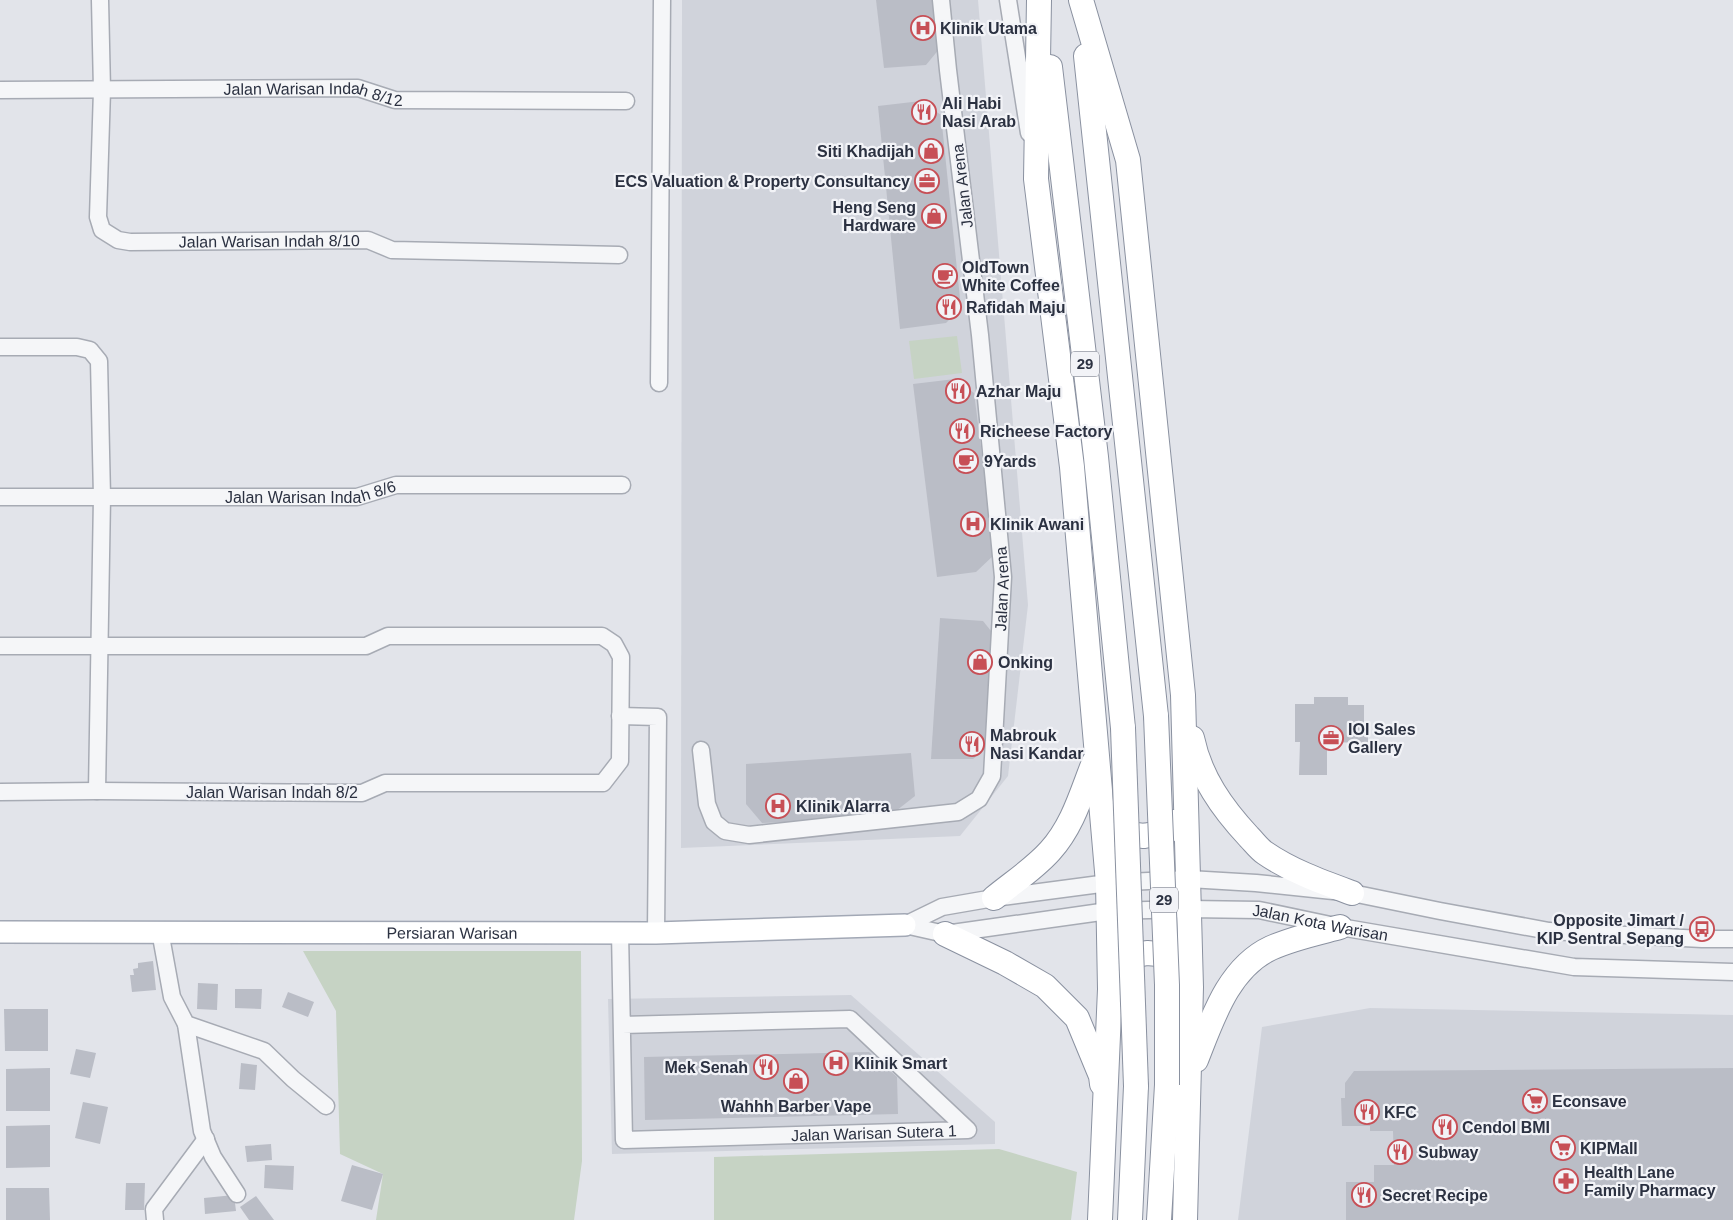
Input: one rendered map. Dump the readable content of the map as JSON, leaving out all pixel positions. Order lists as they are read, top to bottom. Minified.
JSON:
{"streets":{"highway":["29"],"main road":["Persiaran Warisan"],"street":["Jalan Warisan Indah 8/12","Jalan Arena","Jalan Warisan Indah 8/10","Jalan Warisan Indah 8/6","Jalan Warisan Indah 8/2","Jalan Kota Warisan","Jalan Warisan Sutera 1"]},"crossings":[["Jalan Warisan Indah 8/12","Jalan Warisan Indah 8/10"],["Jalan Kota Warisan","Persiaran Warisan"],["Persiaran Warisan","Jalan Warisan Sutera 1"]],"places":{"hospital":["Klinik Utama","Klinik Awani","Klinik Alarra","Klinik Smart"],"restaurant":["Ali Habi Nasi Arab","Rafidah Maju","Azhar Maju","Richeese Factory","Mabrouk Nasi Kandar","Mek Senah","KFC","Cendol BMI","Subway","Secret Recipe"],"shop":["Siti Khadijah","Heng Seng Hardware","Onking","Wahhh Barber Vape"],"office":["ECS Valuation & Property Consultancy","IOI Sales Gallery"],"cafe":["OldTown White Coffee","9Yards"],"bus stop":["Opposite Jimart / KIP Sentral Sepang"],"supermarket":["Econsave","KIPMall"],"pharmacy":["Health Lane Family Pharmacy"]}}
